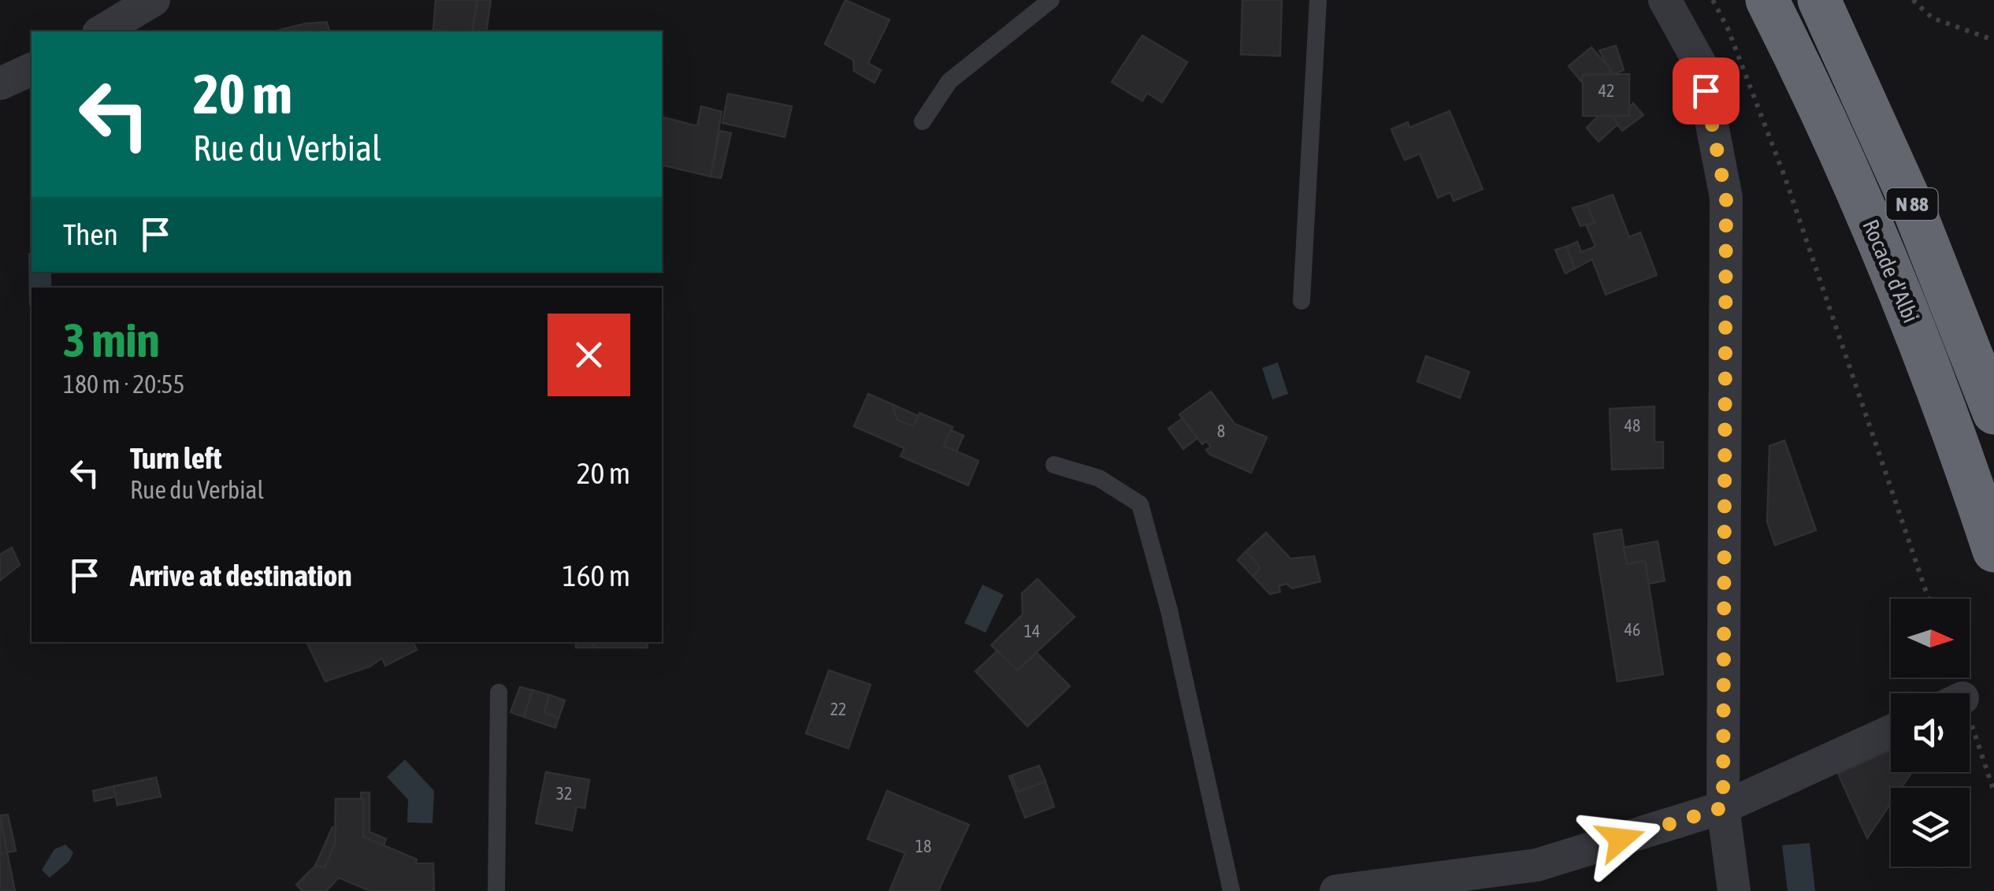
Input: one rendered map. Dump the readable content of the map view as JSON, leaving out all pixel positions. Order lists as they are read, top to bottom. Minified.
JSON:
{"streets":{"highway":["N 88","Rocade d'Albi"]},"house_numbers":["42","48","8","46","14","22","32","18"],"north":"right","page":{"turn":["20 m","Rue du Verbial"],"then":"Then","heading":["3 min","180 m · 20:55"],"list":[{"name":"Turn left","note":"Rue du Verbial","value":"20 m"},{"name":"Arrive at destination","value":"160 m"}]}}
